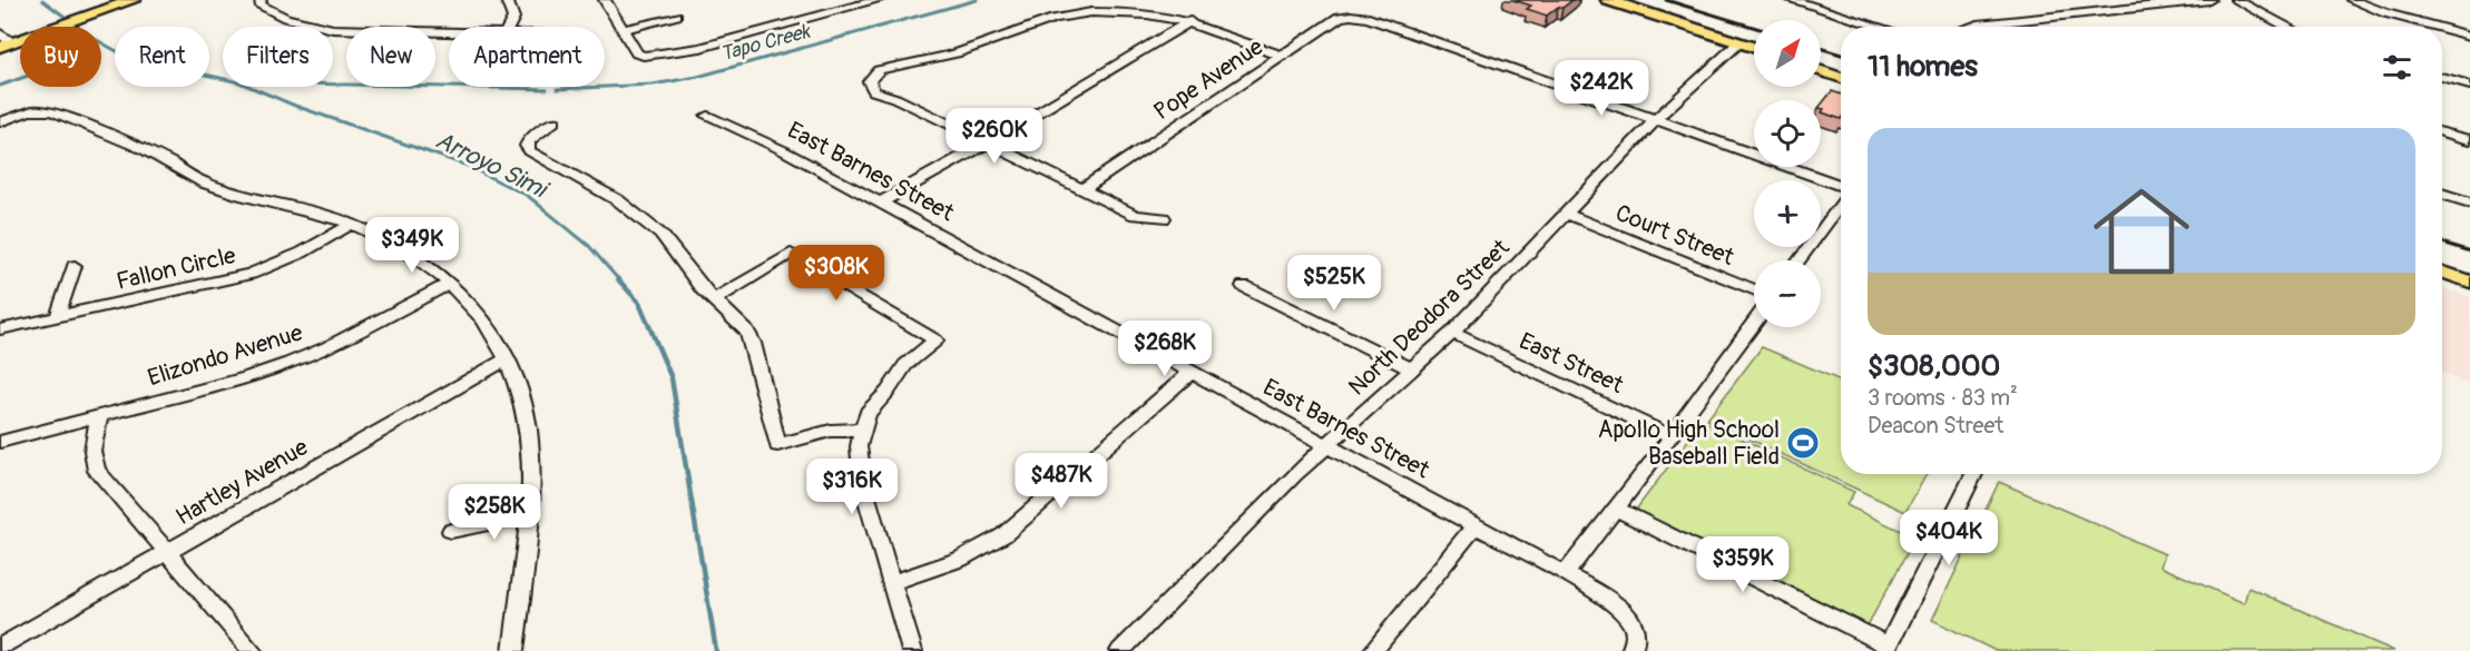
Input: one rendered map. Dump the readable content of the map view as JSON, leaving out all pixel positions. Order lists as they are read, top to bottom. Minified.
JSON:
{"streets":{"street":["Pope Avenue","East Barnes Street","Court Street","Fallon Circle","North Deodora Street","Elizondo Avenue","East Street","Hartley Avenue"]},"crossings":[["Pope Avenue","North Deodora Street"],["East Barnes Street","North Deodora Street"],["Court Street","North Deodora Street"],["North Deodora Street","East Street"]],"water":["Tapo Creek","Arroyo Simi"],"places":{"sports":["Apollo High School Baseball Field"]},"north":"top right","page":{"map_buttons":["+","−"],"chip":["Buy","Rent","Filters","New","Apartment"],"heading":"11 homes","price":["$242K","$260K","$349K","$308K","$525K","$268K","$487K","$316K","$258K","$404K","$359K"],"list":[{"name":"$308,000","note":"3 rooms · 83 m² · Deacon Street"}]}}
